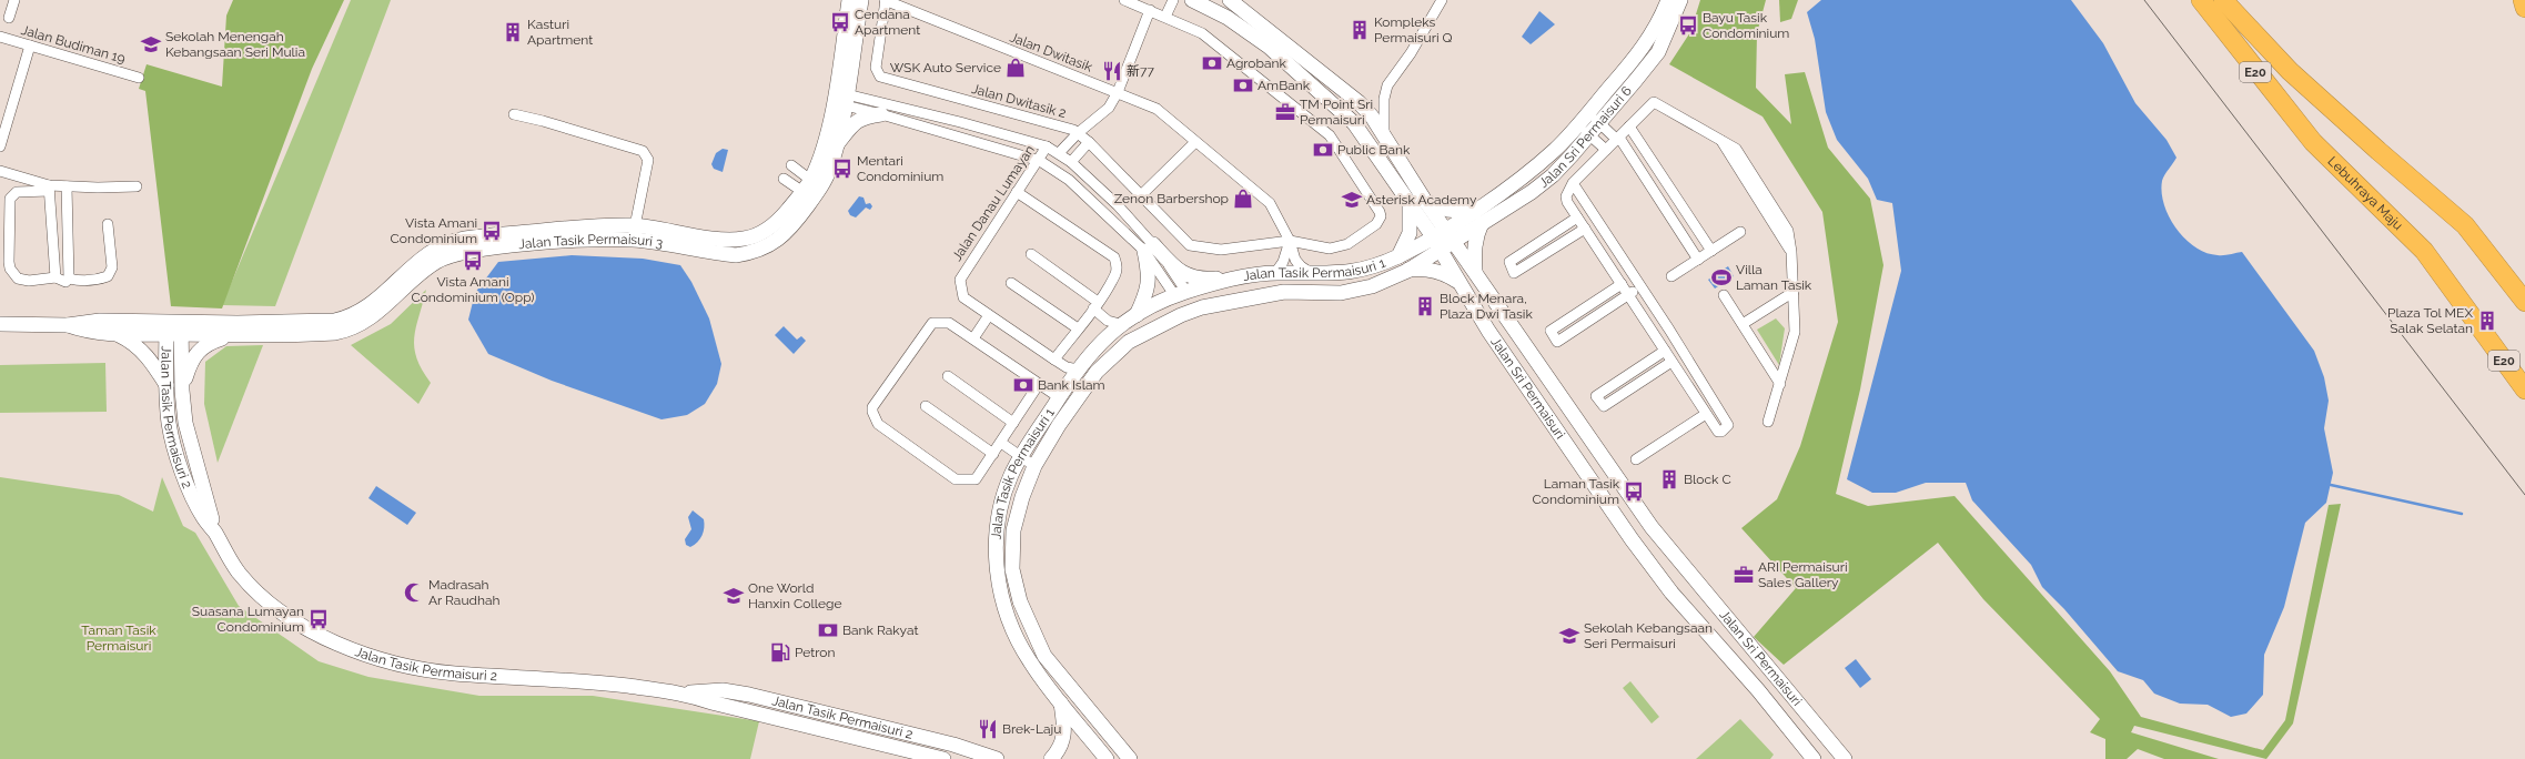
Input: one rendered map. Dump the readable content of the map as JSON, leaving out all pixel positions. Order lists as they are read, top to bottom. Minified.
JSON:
{"streets":{"highway":["E20","Lebuhraya Maju"],"street":["Jalan Budiman 19","Jalan Dwitasik","Jalan Dwitasik 2","Jalan Sri Permaisuri 6","Jalan Danau Lumayan","Jalan Tasik Permaisuri 3","Jalan Tasik Permaisuri 1","Jalan Sri Permaisuri","Jalan Tasik Permaisuri 2"]},"crossings":[["Jalan Dwitasik","Jalan Dwitasik 2"],["Jalan Dwitasik","Jalan Tasik Permaisuri 1"],["Jalan Sri Permaisuri 6","Jalan Sri Permaisuri"],["Jalan Danau Lumayan","Jalan Tasik Permaisuri 1"],["Jalan Tasik Permaisuri 3","Jalan Tasik Permaisuri 2"],["Jalan Tasik Permaisuri 1","Jalan Sri Permaisuri"]],"parks":["Taman Tasik Permaisuri"],"places":{"bus stop":["Cendana Apartment","Bayu Tasik Condominium","Mentari Condominium","Vista Amani Condominium","Vista Amani Condominium (Opp)","Laman Tasik Condominium","Suasana Lumayan Condominium"],"building":["Kompleks Permaisuri Q","Kasturi Apartment","Block Menara, Plaza Dwi Tasik","Plaza Tol MEX Salak Selatan","Block C"],"school or university":["Sekolah Menengah Kebangsaan Seri Mulia","Asterisk Academy","One World Hanxin College","Sekolah Kebangsaan Seri Permaisuri"],"bank":["Agrobank","AmBank","Public Bank","Bank Islam","Bank Rakyat"],"shop":["WSK Auto Service","Zenon Barbershop"],"restaurant":["新77","Brek-Laju"],"office":["TM Point Sri Permaisuri","ARI Permaisuri Sales Gallery"],"sports":["Villa Laman Tasik"],"mosque":["Madrasah Ar Raudhah"],"fuel station":["Petron"]}}
